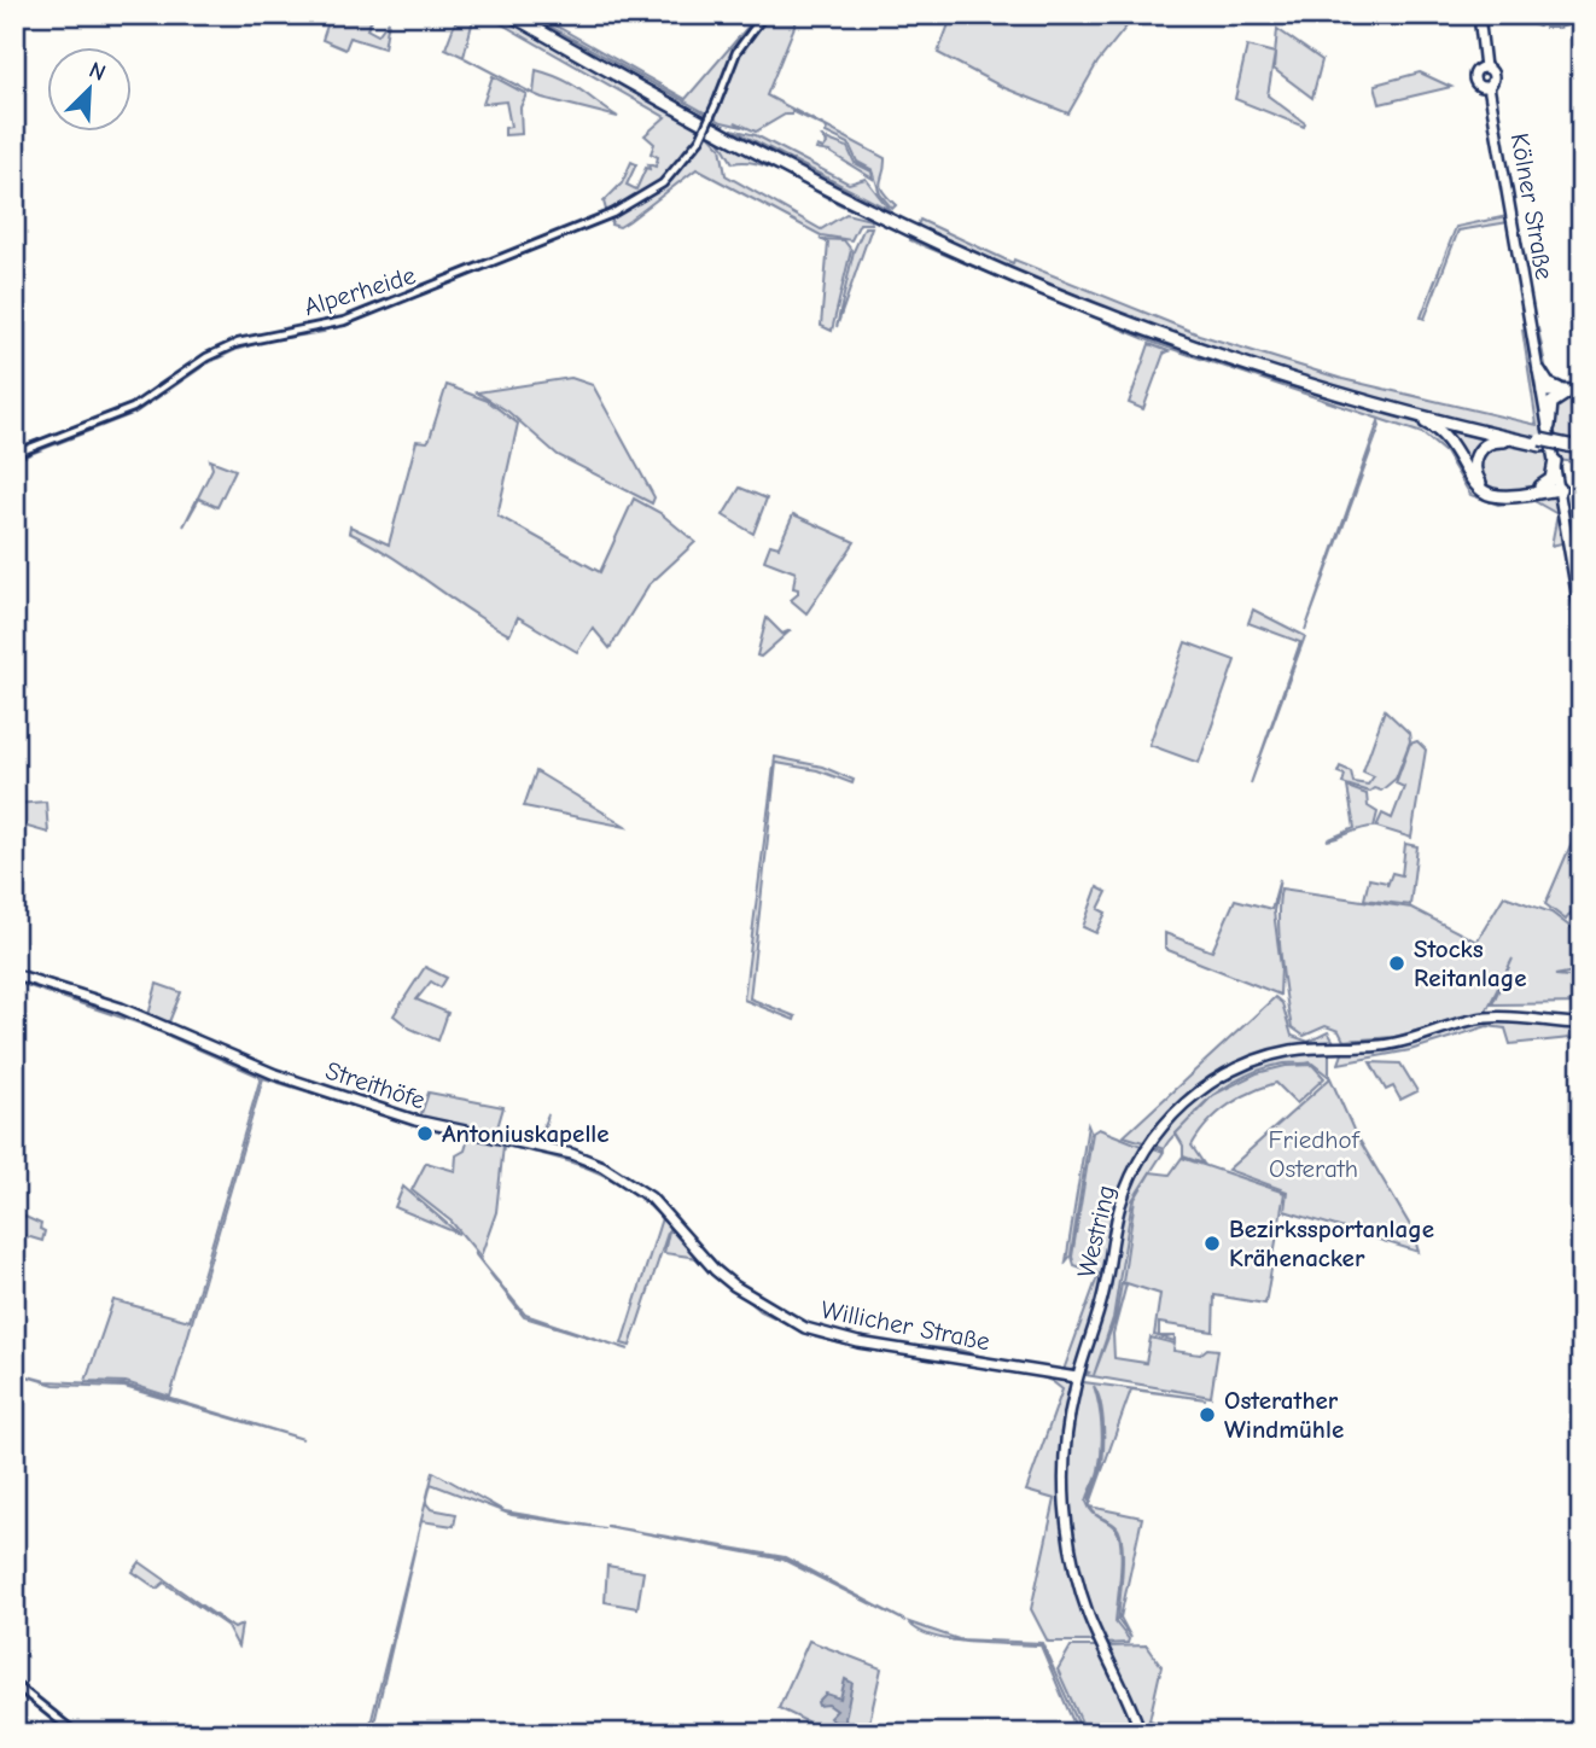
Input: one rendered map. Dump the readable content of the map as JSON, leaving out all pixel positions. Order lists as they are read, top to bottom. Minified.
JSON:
{"streets":{"main road":["Kölner Straße","Streithöfe","Westring","Willicher Straße"],"street":["Alperheide"]},"crossings":[["Streithöfe","Willicher Straße"],["Westring","Willicher Straße"]],"parks":["Friedhof Osterath"],"places":["Stocks Reitanlage","Antoniuskapelle","Bezirkssportanlage Krähenacker","Osterather Windmühle"],"north":"top right"}
